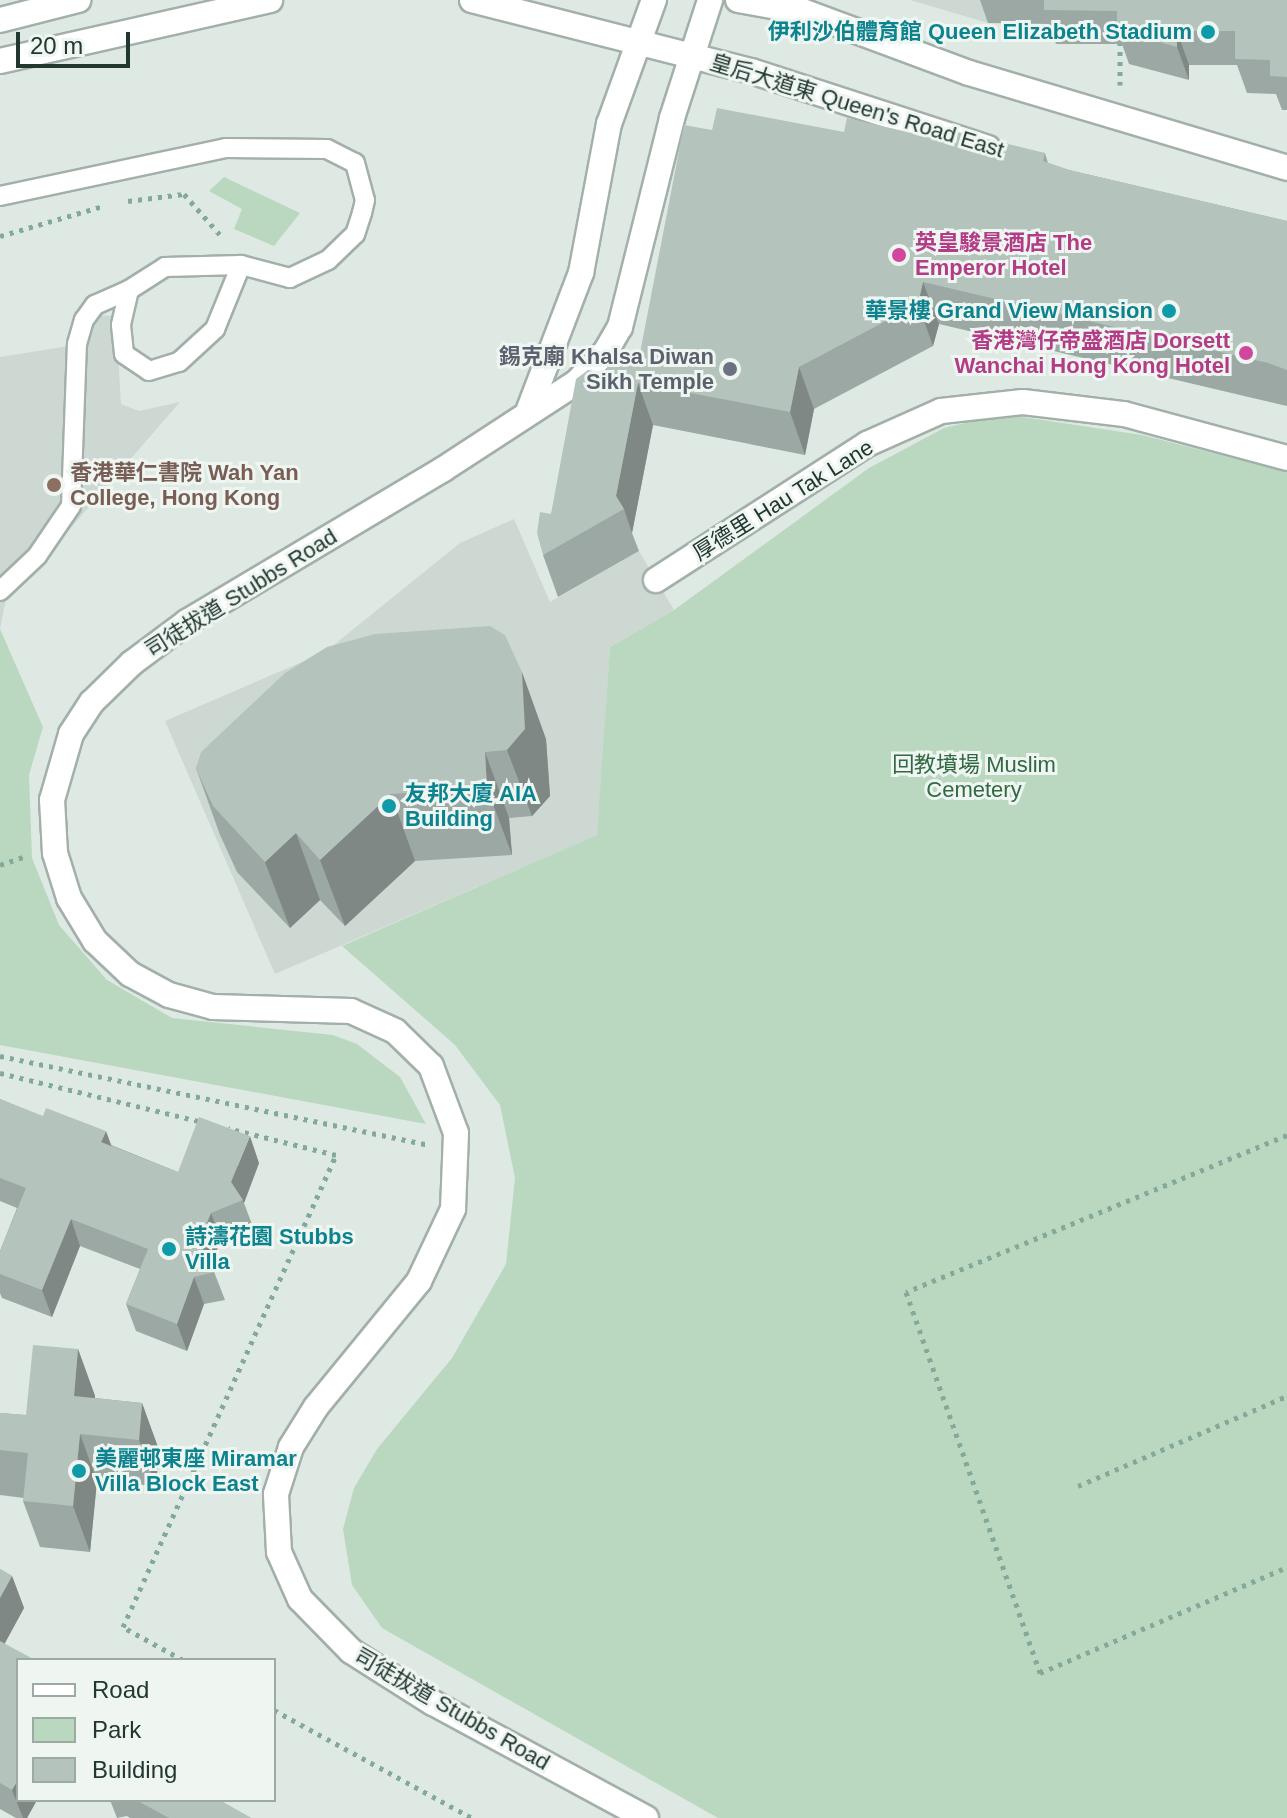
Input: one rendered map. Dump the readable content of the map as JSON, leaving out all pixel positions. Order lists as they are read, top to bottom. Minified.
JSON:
{"streets":{"main road":["皇后大道東 Queen's Road East","厚德里 Hau Tak Lane","司徒拔道 Stubbs Road"]},"crossings":[["皇后大道東 Queen's Road East","司徒拔道 Stubbs Road"]],"parks":["回教墳場 Muslim Cemetery"],"places":["伊利沙伯體育館 Queen Elizabeth Stadium","英皇駿景酒店 The Emperor Hotel","華景樓 Grand View Mansion","香港灣仔帝盛酒店 Dorsett Wanchai Hong Kong Hotel","錫克廟 Khalsa Diwan Sikh Temple","香港華仁書院 Wah Yan College, Hong Kong","友邦大廈 AIA Building","詩濤花園 Stubbs Villa","美麗邨東座 Miramar Villa Block East"],"legend":["Road","Park","Building"],"scale_bar":"20 m"}
